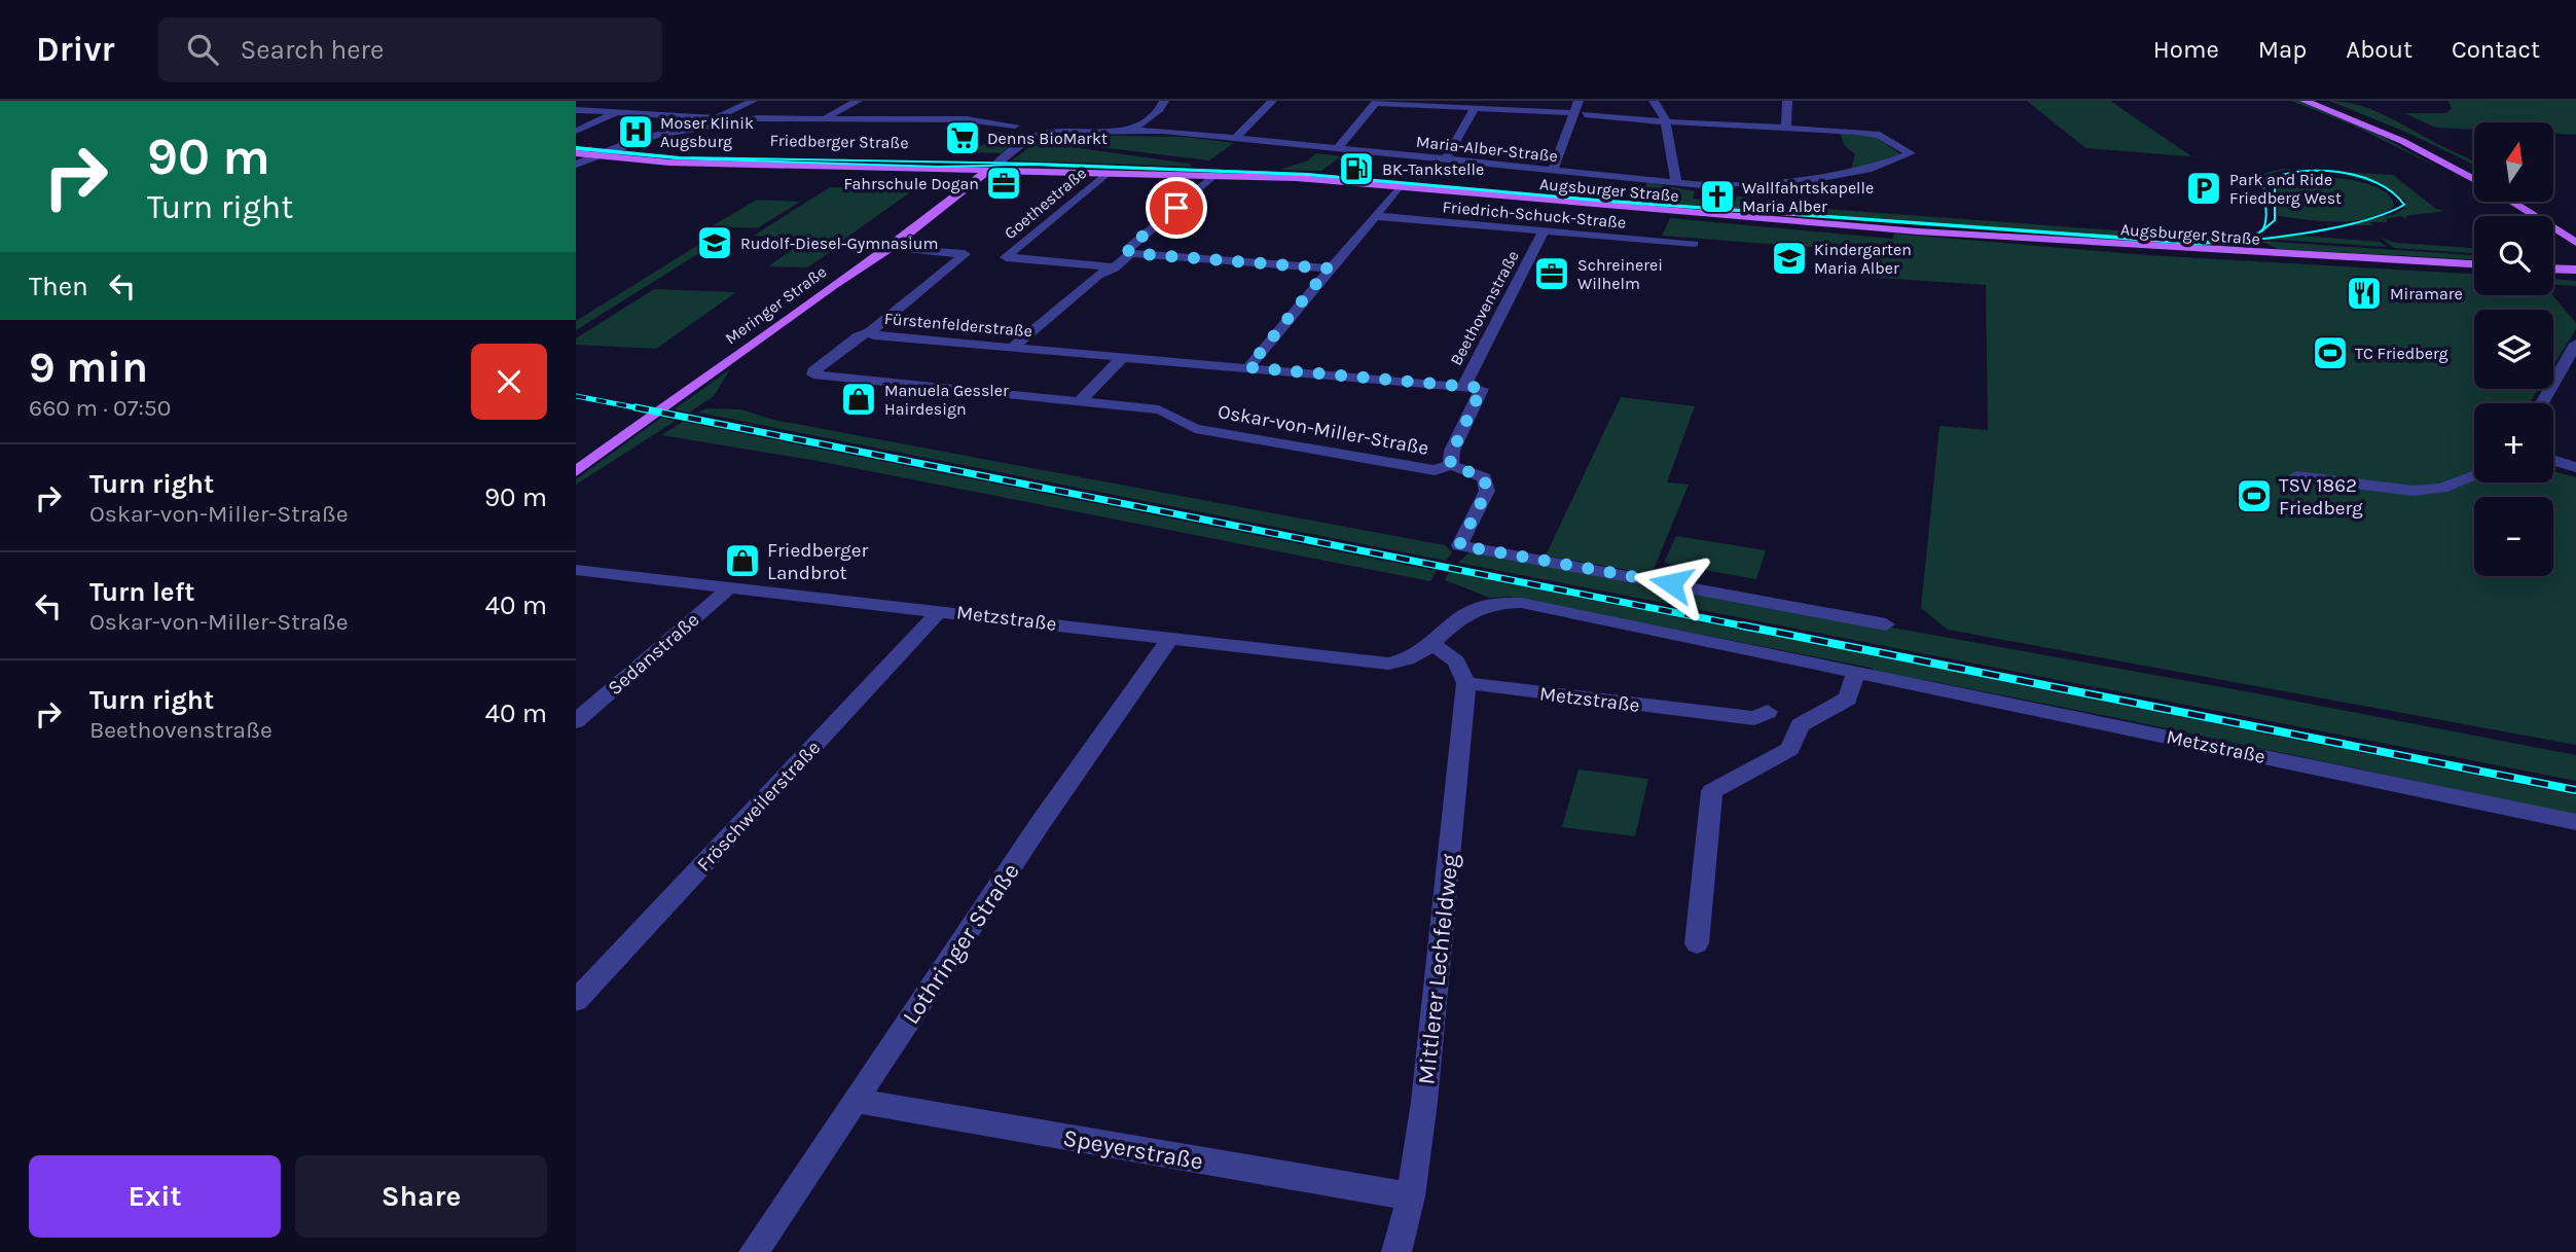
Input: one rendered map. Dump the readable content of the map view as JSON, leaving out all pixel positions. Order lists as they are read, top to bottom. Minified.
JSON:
{"streets":{"main road":["Friedberger Straße","Augsburger Straße","Meringer Straße"],"street":["Maria-Alber-Straße","Goethestraße","Friedrich-Schuck-Straße","Beethovenstraße","Fürstenfelderstraße","Oskar-von-Miller-Straße","Metzstraße","Sedanstraße","Fröschweilerstraße","Lothringer Straße","Mittlerer Lechfeldweg","Speyerstraße"]},"crossings":[["Friedberger Straße","Maria-Alber-Straße"],["Friedberger Straße","Augsburger Straße"],["Friedberger Straße","Meringer Straße"],["Maria-Alber-Straße","Augsburger Straße"],["Maria-Alber-Straße","Meringer Straße"],["Augsburger Straße","Goethestraße"],["Augsburger Straße","Meringer Straße"],["Friedrich-Schuck-Straße","Beethovenstraße"],["Meringer Straße","Fürstenfelderstraße"],["Beethovenstraße","Fürstenfelderstraße"],["Beethovenstraße","Oskar-von-Miller-Straße"],["Fürstenfelderstraße","Oskar-von-Miller-Straße"],["Metzstraße","Sedanstraße"],["Metzstraße","Fröschweilerstraße"],["Metzstraße","Lothringer Straße"],["Metzstraße","Mittlerer Lechfeldweg"],["Lothringer Straße","Speyerstraße"],["Mittlerer Lechfeldweg","Speyerstraße"]],"places":{"hospital":["Moser Klinik Augsburg"],"supermarket":["Denns BioMarkt"],"fuel station":["BK-Tankstelle"],"office":["Fahrschule Dogan","Schreinerei Wilhelm"],"parking":["Park and Ride Friedberg West"],"church":["Wallfahrtskapelle Maria Alber"],"school or university":["Rudolf-Diesel-Gymnasium","Kindergarten Maria Alber"],"restaurant":["Miramare"],"sports":["TC Friedberg","TSV 1862 Friedberg"],"shop":["Manuela Gessler Hairdesign","Friedberger Landbrot"]},"north":"top","page":{"header":"Drivr","search":"Search here","nav":["Home","Map","About","Contact"],"turn":["90 m","Turn right"],"map_buttons":["+","−"],"then":"Then","heading":["9 min","660 m · 07:50"],"list":[{"name":"Turn right","note":"Oskar-von-Miller-Straße","value":"90 m"},{"name":"Turn left","note":"Oskar-von-Miller-Straße","value":"40 m"},{"name":"Turn right","note":"Beethovenstraße","value":"40 m"}],"buttons":["Exit","Share"]}}
